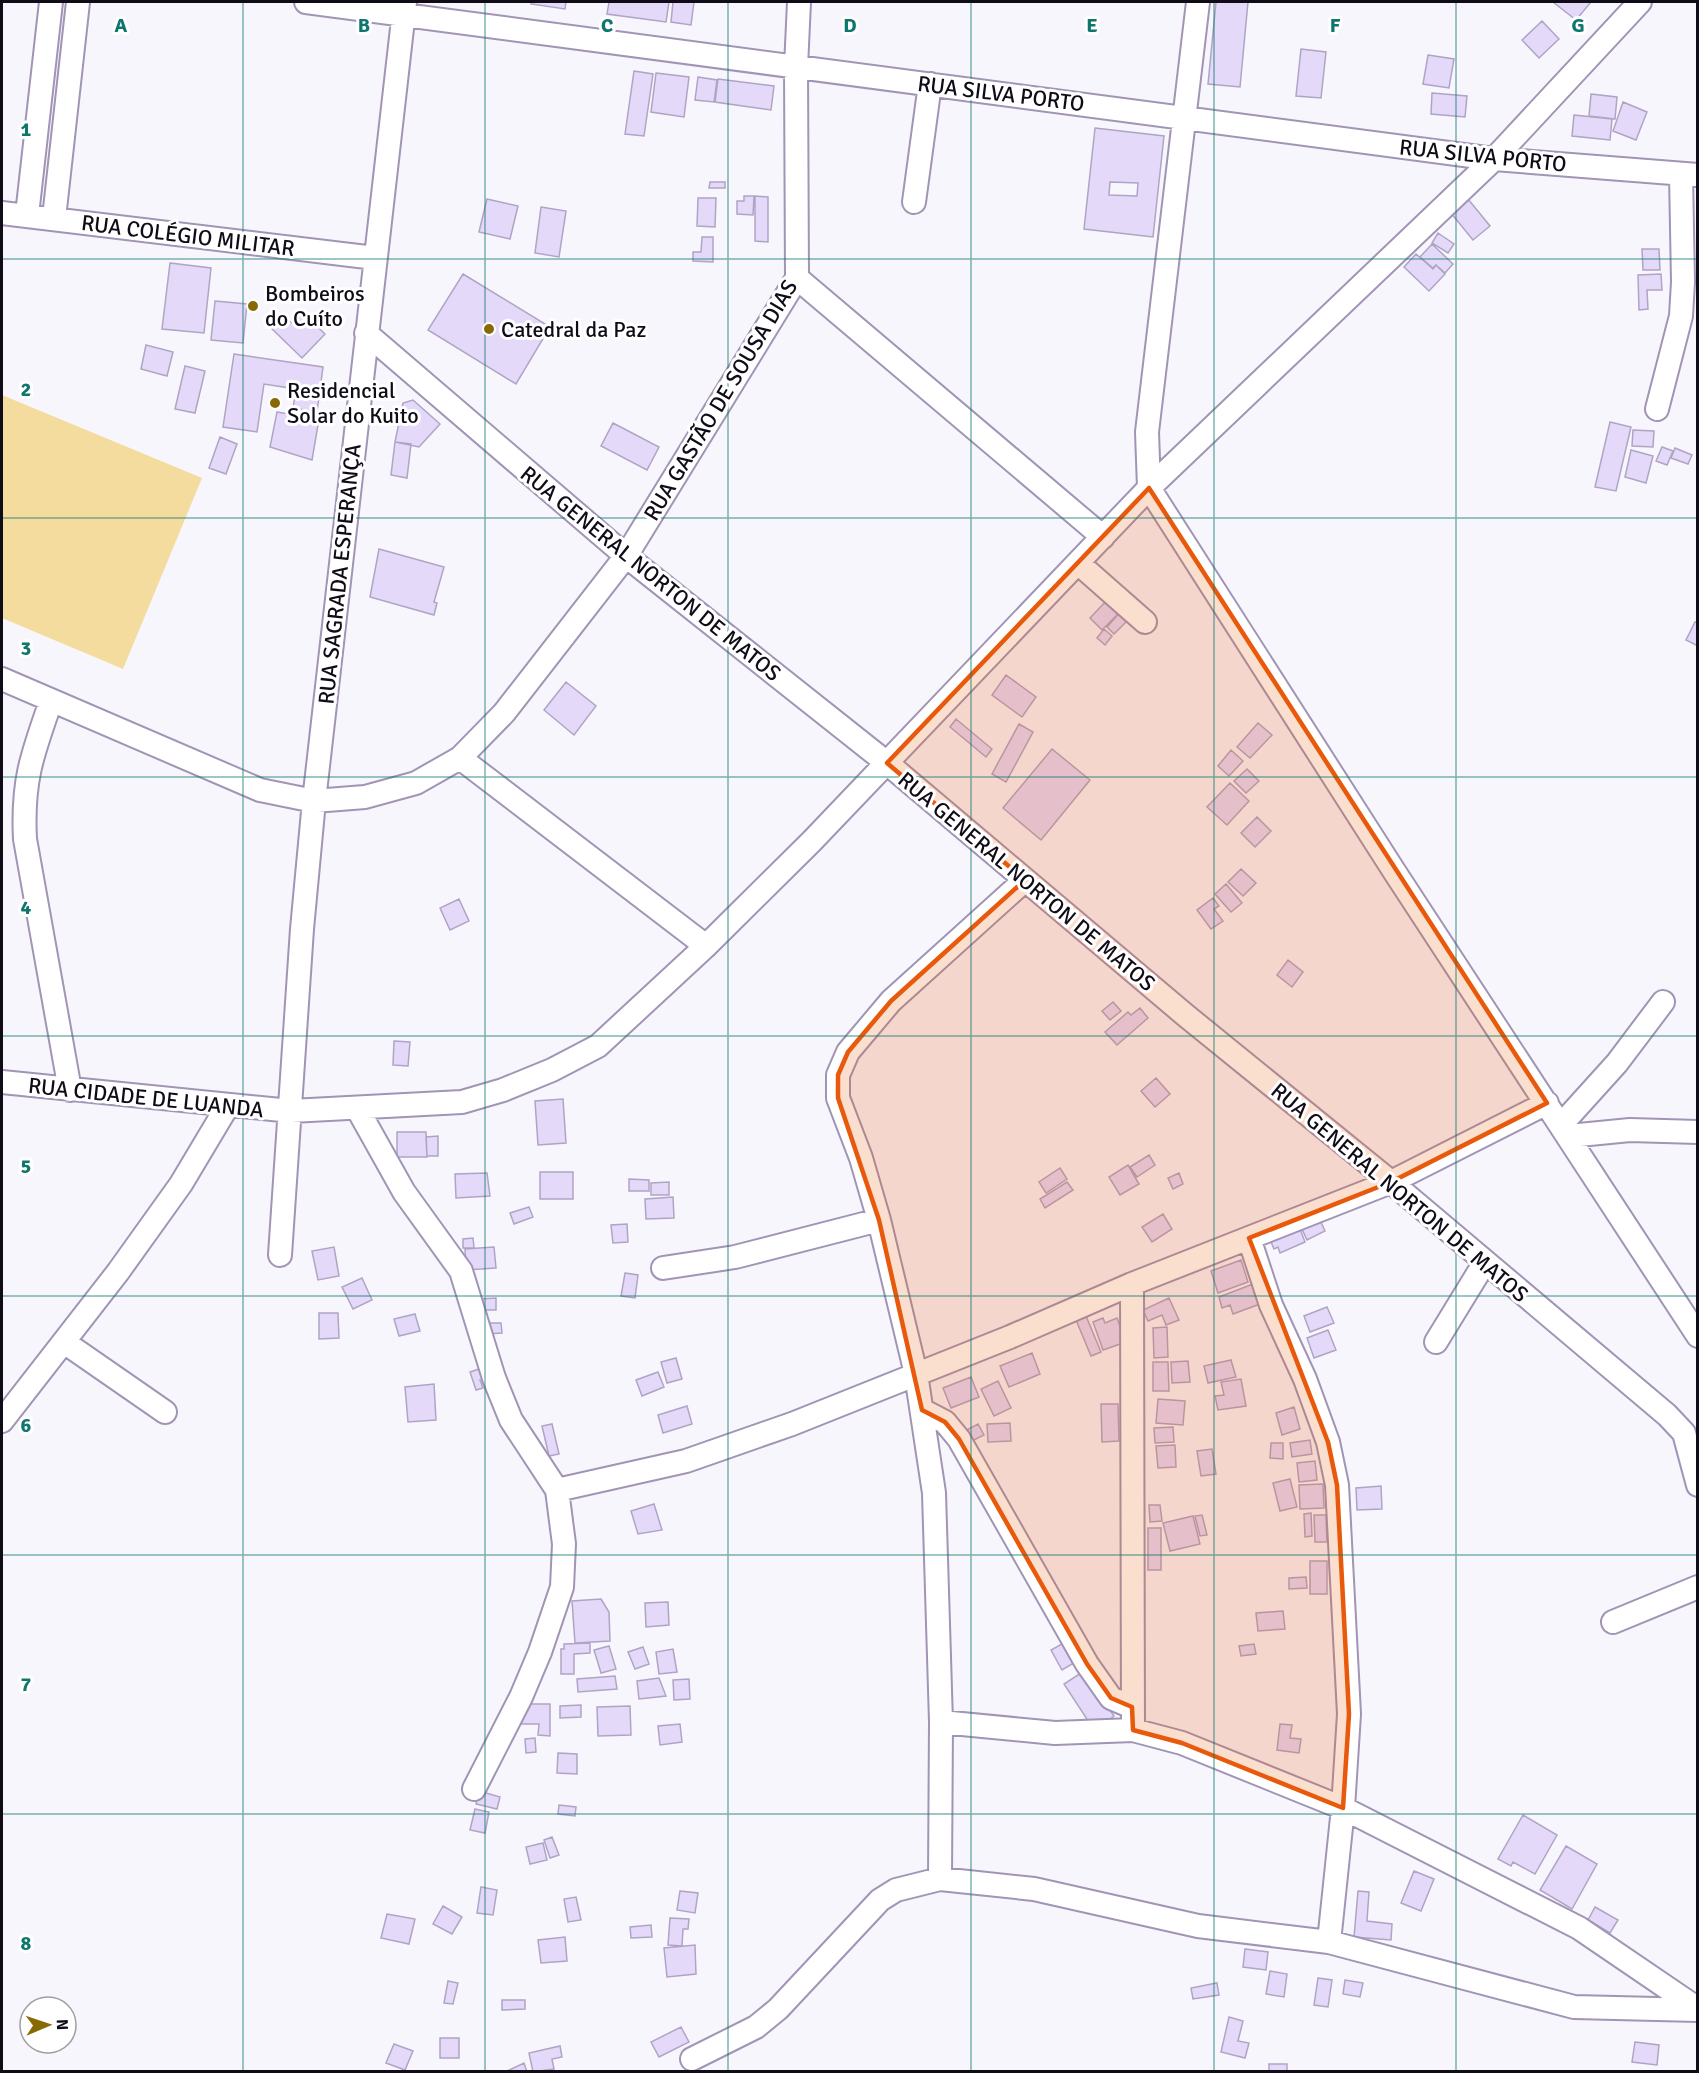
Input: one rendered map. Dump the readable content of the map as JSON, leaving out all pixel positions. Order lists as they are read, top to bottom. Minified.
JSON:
{"streets":{"street":["RUA SILVA PORTO","RUA COLÉGIO MILITAR","RUA GASTÃO DE SOUSA DIAS","RUA GENERAL NORTON DE MATOS","RUA SAGRADA ESPERANÇA","RUA CIDADE DE LUANDA"]},"crossings":[["RUA SILVA PORTO","RUA GASTÃO DE SOUSA DIAS"],["RUA SILVA PORTO","RUA SAGRADA ESPERANÇA"],["RUA SILVA PORTO","RUA CIDADE DE LUANDA"],["RUA COLÉGIO MILITAR","RUA SAGRADA ESPERANÇA"],["RUA GASTÃO DE SOUSA DIAS","RUA GENERAL NORTON DE MATOS"],["RUA GASTÃO DE SOUSA DIAS","RUA SAGRADA ESPERANÇA"],["RUA GENERAL NORTON DE MATOS","RUA SAGRADA ESPERANÇA"],["RUA GENERAL NORTON DE MATOS","RUA CIDADE DE LUANDA"],["RUA SAGRADA ESPERANÇA","RUA CIDADE DE LUANDA"]],"places":["Bombeiros do Cuíto","Catedral da Paz","Residencial Solar do Kuito"],"north":"right","grid":{"columns":["A","B","C","D","E","F","G"],"rows":["1","2","3","4","5","6","7","8"]}}
